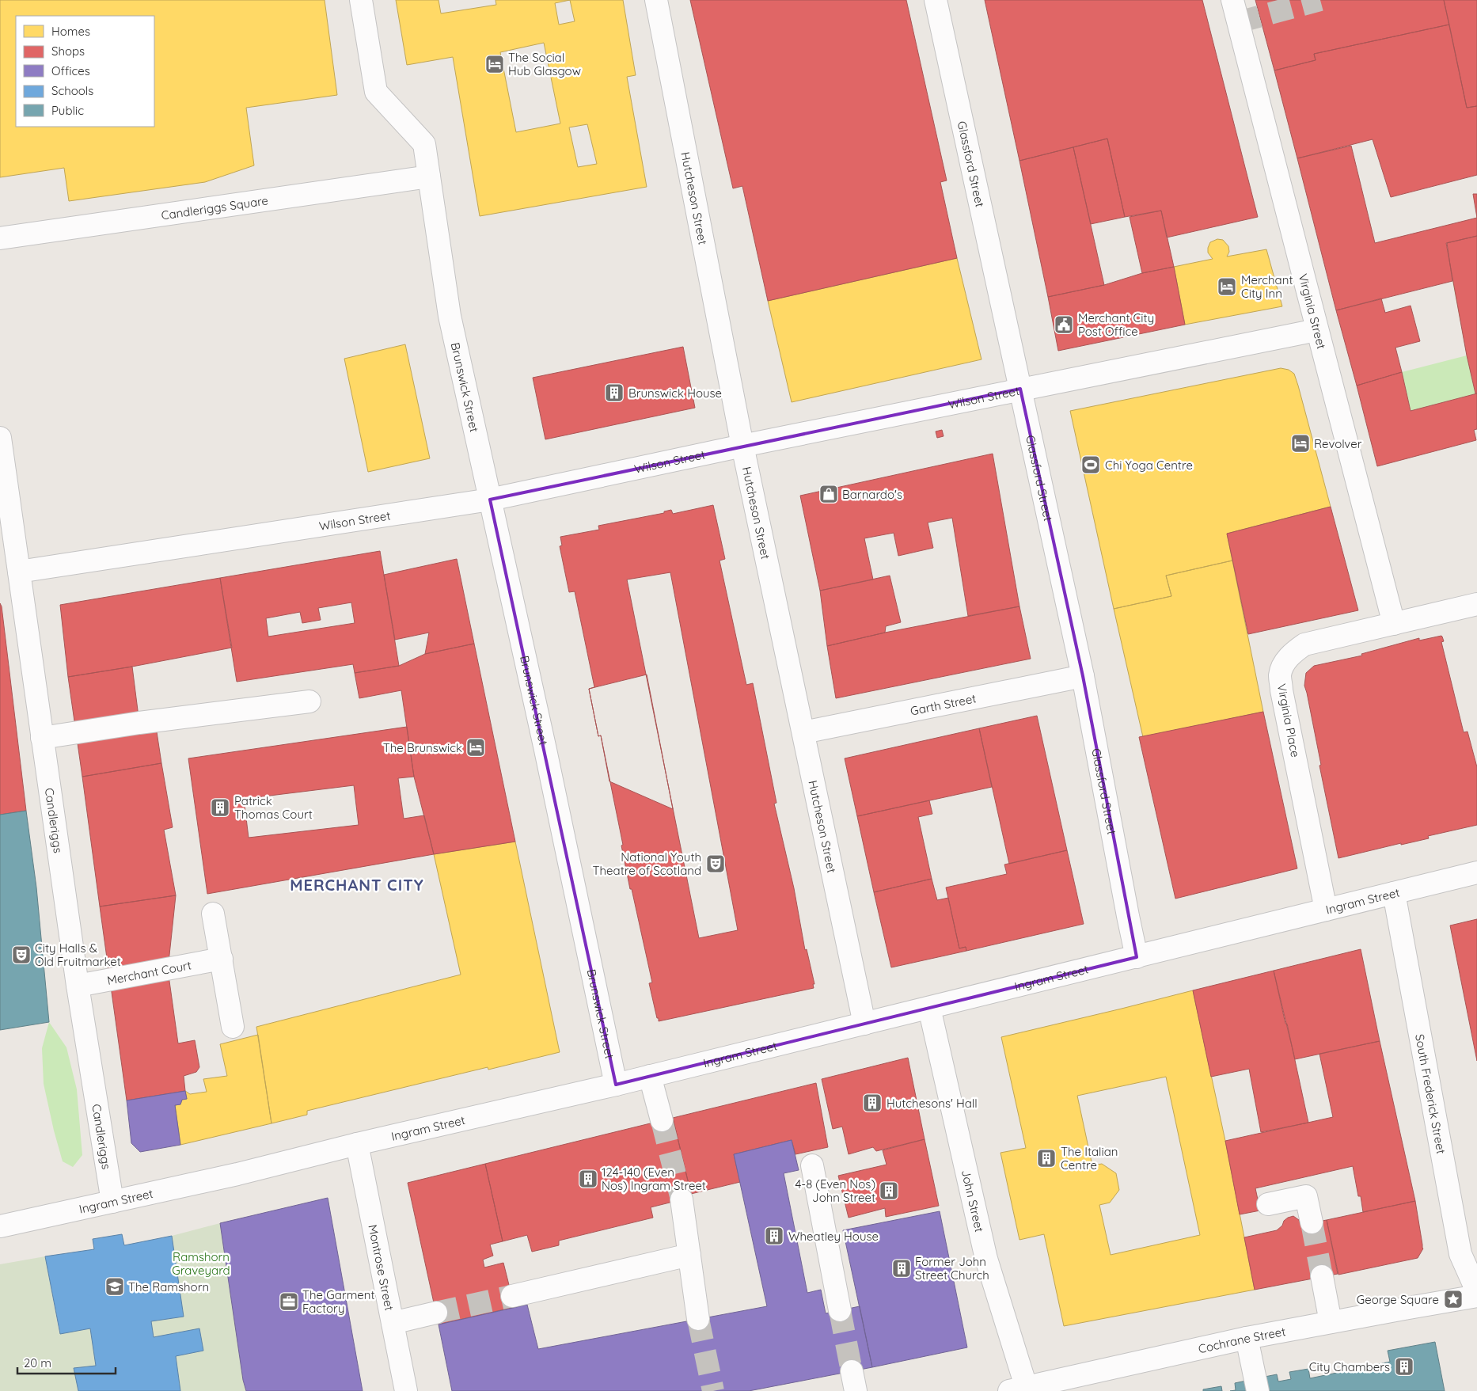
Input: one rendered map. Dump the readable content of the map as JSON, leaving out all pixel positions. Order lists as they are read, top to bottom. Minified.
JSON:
{"streets":{"street":["Glassford Street","Hutcheson Street","Candleriggs Square","Virginia Street","Brunswick Street","Wilson Street","Garth Street","Virginia Place","Candleriggs","Ingram Street","Merchant Court","South Frederick Street","John Street","Montrose Street","Cochrane Street"]},"crossings":[["Glassford Street","Wilson Street"],["Glassford Street","Garth Street"],["Glassford Street","Ingram Street"],["Hutcheson Street","Wilson Street"],["Hutcheson Street","Garth Street"],["Hutcheson Street","Ingram Street"],["Candleriggs Square","Brunswick Street"],["Virginia Street","Wilson Street"],["Virginia Street","Virginia Place"],["Brunswick Street","Wilson Street"],["Brunswick Street","Ingram Street"],["Wilson Street","Candleriggs"],["Virginia Place","Ingram Street"],["Candleriggs","Ingram Street"],["Candleriggs","Merchant Court"],["Ingram Street","South Frederick Street"],["Ingram Street","John Street"],["Ingram Street","Montrose Street"],["John Street","Cochrane Street"]],"districts":["MERCHANT CITY"],"parks":["Ramshorn Graveyard"],"places":{"hotel":["The Social Hub Glasgow","Merchant City Inn","Revolver","The Brunswick"],"public building":["Merchant City Post Office"],"building":["Brunswick House","Patrick Thomas Court","Hutchesons' Hall","The Italian Centre","124-140 (Even Nos) Ingram Street","4-8 (Even Nos) John Street","Wheatley House","Former John Street Church","City Chambers"],"sports":["Chi Yoga Centre"],"shop":["Barnardo's"],"theatre":["National Youth Theatre of Scotland","City Halls & Old Fruitmarket"],"school or university":["The Ramshorn"],"place":["George Square"],"office":["The Garment Factory"]},"legend":["Homes","Shops","Offices","Schools","Public"],"scale_bar":"20 m"}
